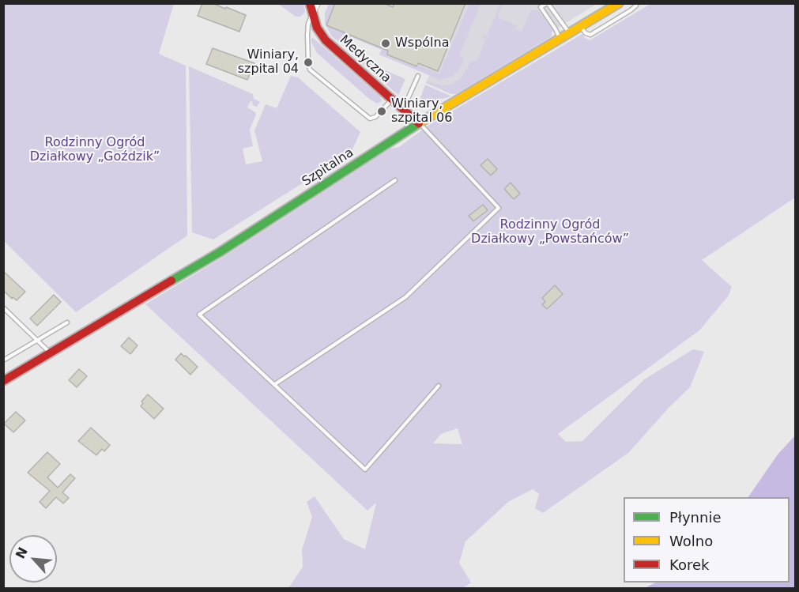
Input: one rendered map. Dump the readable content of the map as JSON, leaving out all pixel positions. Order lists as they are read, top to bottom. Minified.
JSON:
{"streets":{"street":["Medyczna","Szpitalna"]},"crossings":[["Medyczna","Szpitalna"]],"parks":["Rodzinny Ogród Działkowy „Goździk”","Rodzinny Ogród Działkowy „Powstańców”"],"places":["Wspólna","Winiary, szpital 04","Winiary, szpital 06"],"legend":["Płynnie","Wolno","Korek"],"north":"top left"}
